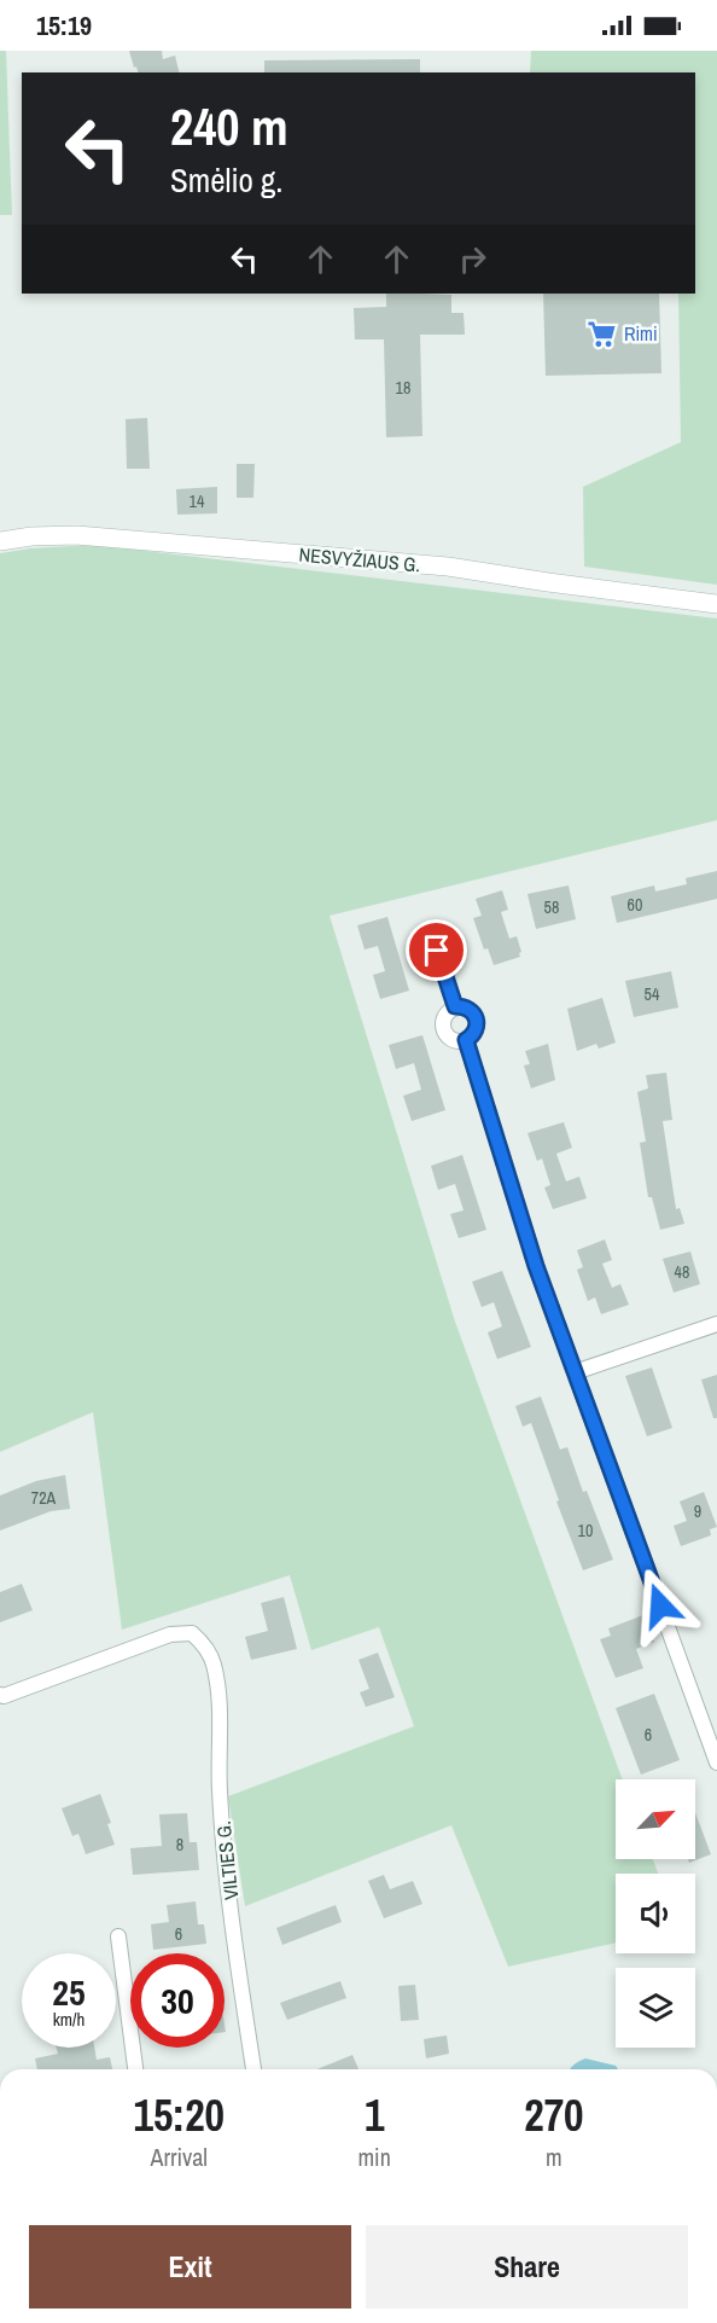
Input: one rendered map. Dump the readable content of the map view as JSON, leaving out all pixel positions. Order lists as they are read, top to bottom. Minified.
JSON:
{"streets":{"street":["NESVYŽIAUS G.","VILTIES G."]},"places":{"supermarket":["Rimi"]},"house_numbers":["18","14","60","58","54","48","72A","9","10","6","8","6"],"north":"top right","page":{"status":"15:19","turn":["240 m","Smėlio g."],"speed":"25 km/h","limit":"30","eta":["15:20","Arrival","1","min","270","m"],"buttons":["Exit","Share"]}}
